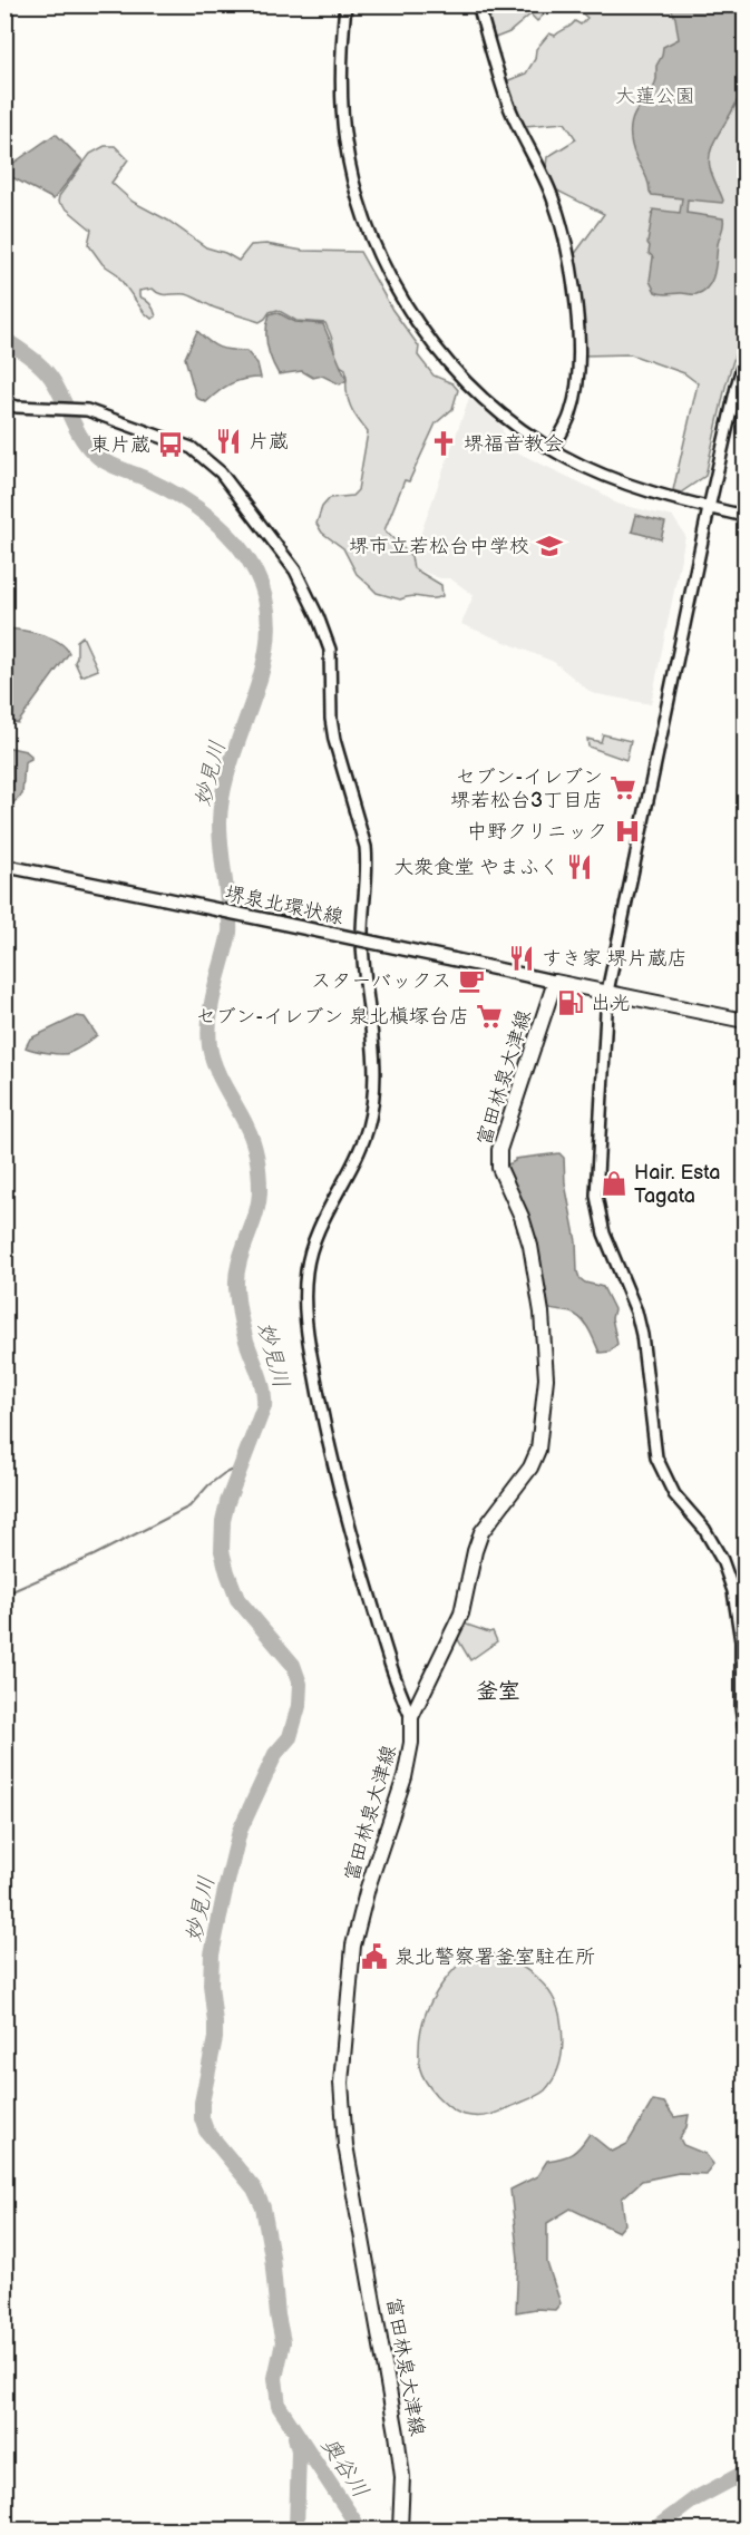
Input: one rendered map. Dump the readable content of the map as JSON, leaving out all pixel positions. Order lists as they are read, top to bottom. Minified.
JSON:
{"streets":{"main road":["堺泉北環状線","富田林泉大津線"]},"crossings":[["堺泉北環状線","富田林泉大津線"]],"districts":["釜室"],"water":["妙見川","奥谷川"],"parks":["大蓮公園"],"places":{"restaurant":["片蔵","大衆食堂 やまふく","すき家 堺片蔵店"],"church":["堺福音教会"],"bus stop":["東片蔵"],"school or university":["堺市立若松台中学校"],"supermarket":["セブン-イレブン 堺若松台3丁目店","セブン-イレブン 泉北槇塚台店"],"hospital":["中野クリニック"],"cafe":["スターバックス"],"fuel station":["出光"],"shop":["Hair. Esta Tagata"],"public building":["泉北警察署釜室駐在所"]}}
